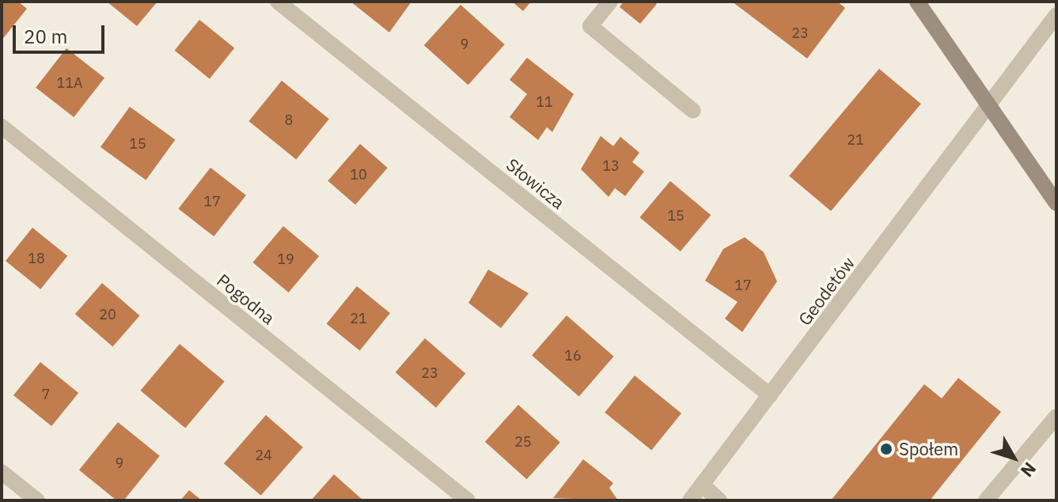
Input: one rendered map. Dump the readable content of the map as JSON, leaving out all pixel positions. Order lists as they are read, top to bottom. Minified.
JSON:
{"streets":{"street":["Słowicza","Geodetów","Pogodna"]},"crossings":[["Słowicza","Geodetów"]],"places":["Społem"],"house_numbers":["23","9","11A","11","8","21","15","13","10","17","15","18","19","17","20","21","16","23","7","25","24","9"],"scale_bar":"20 m","north":"bottom right"}
